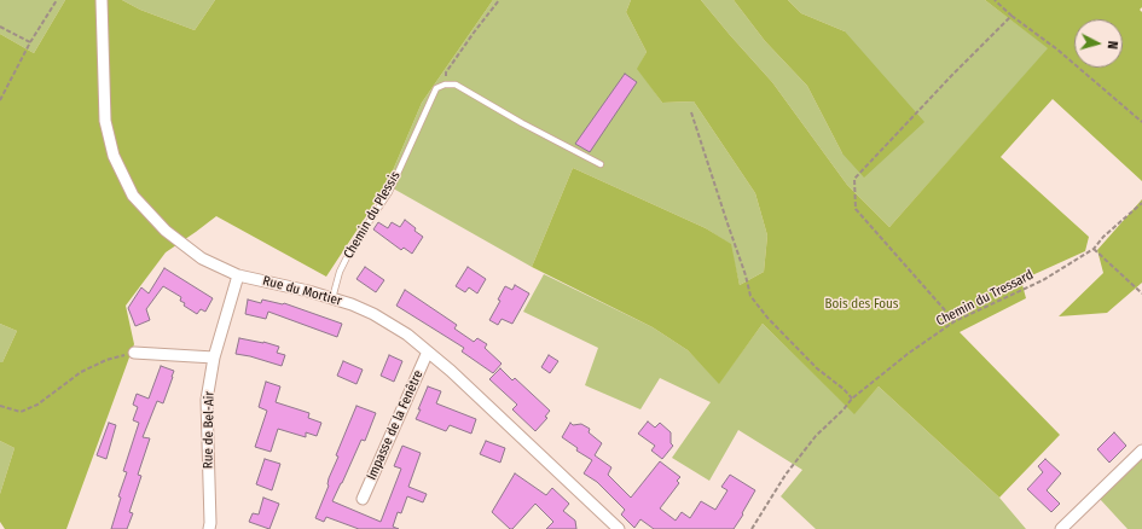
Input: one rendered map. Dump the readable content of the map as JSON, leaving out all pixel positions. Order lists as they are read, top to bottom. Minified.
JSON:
{"streets":{"street":["Rue du Mortier","Impasse de la Fenêtre","Rue de Bel-Air"],"lane":["Chemin du Plessis"],"path":["Chemin du Tressard"]},"crossings":[["Chemin du Plessis","Rue du Mortier"],["Rue du Mortier","Impasse de la Fenêtre"],["Rue du Mortier","Rue de Bel-Air"]],"parks":["Bois des Fous"],"north":"right"}
